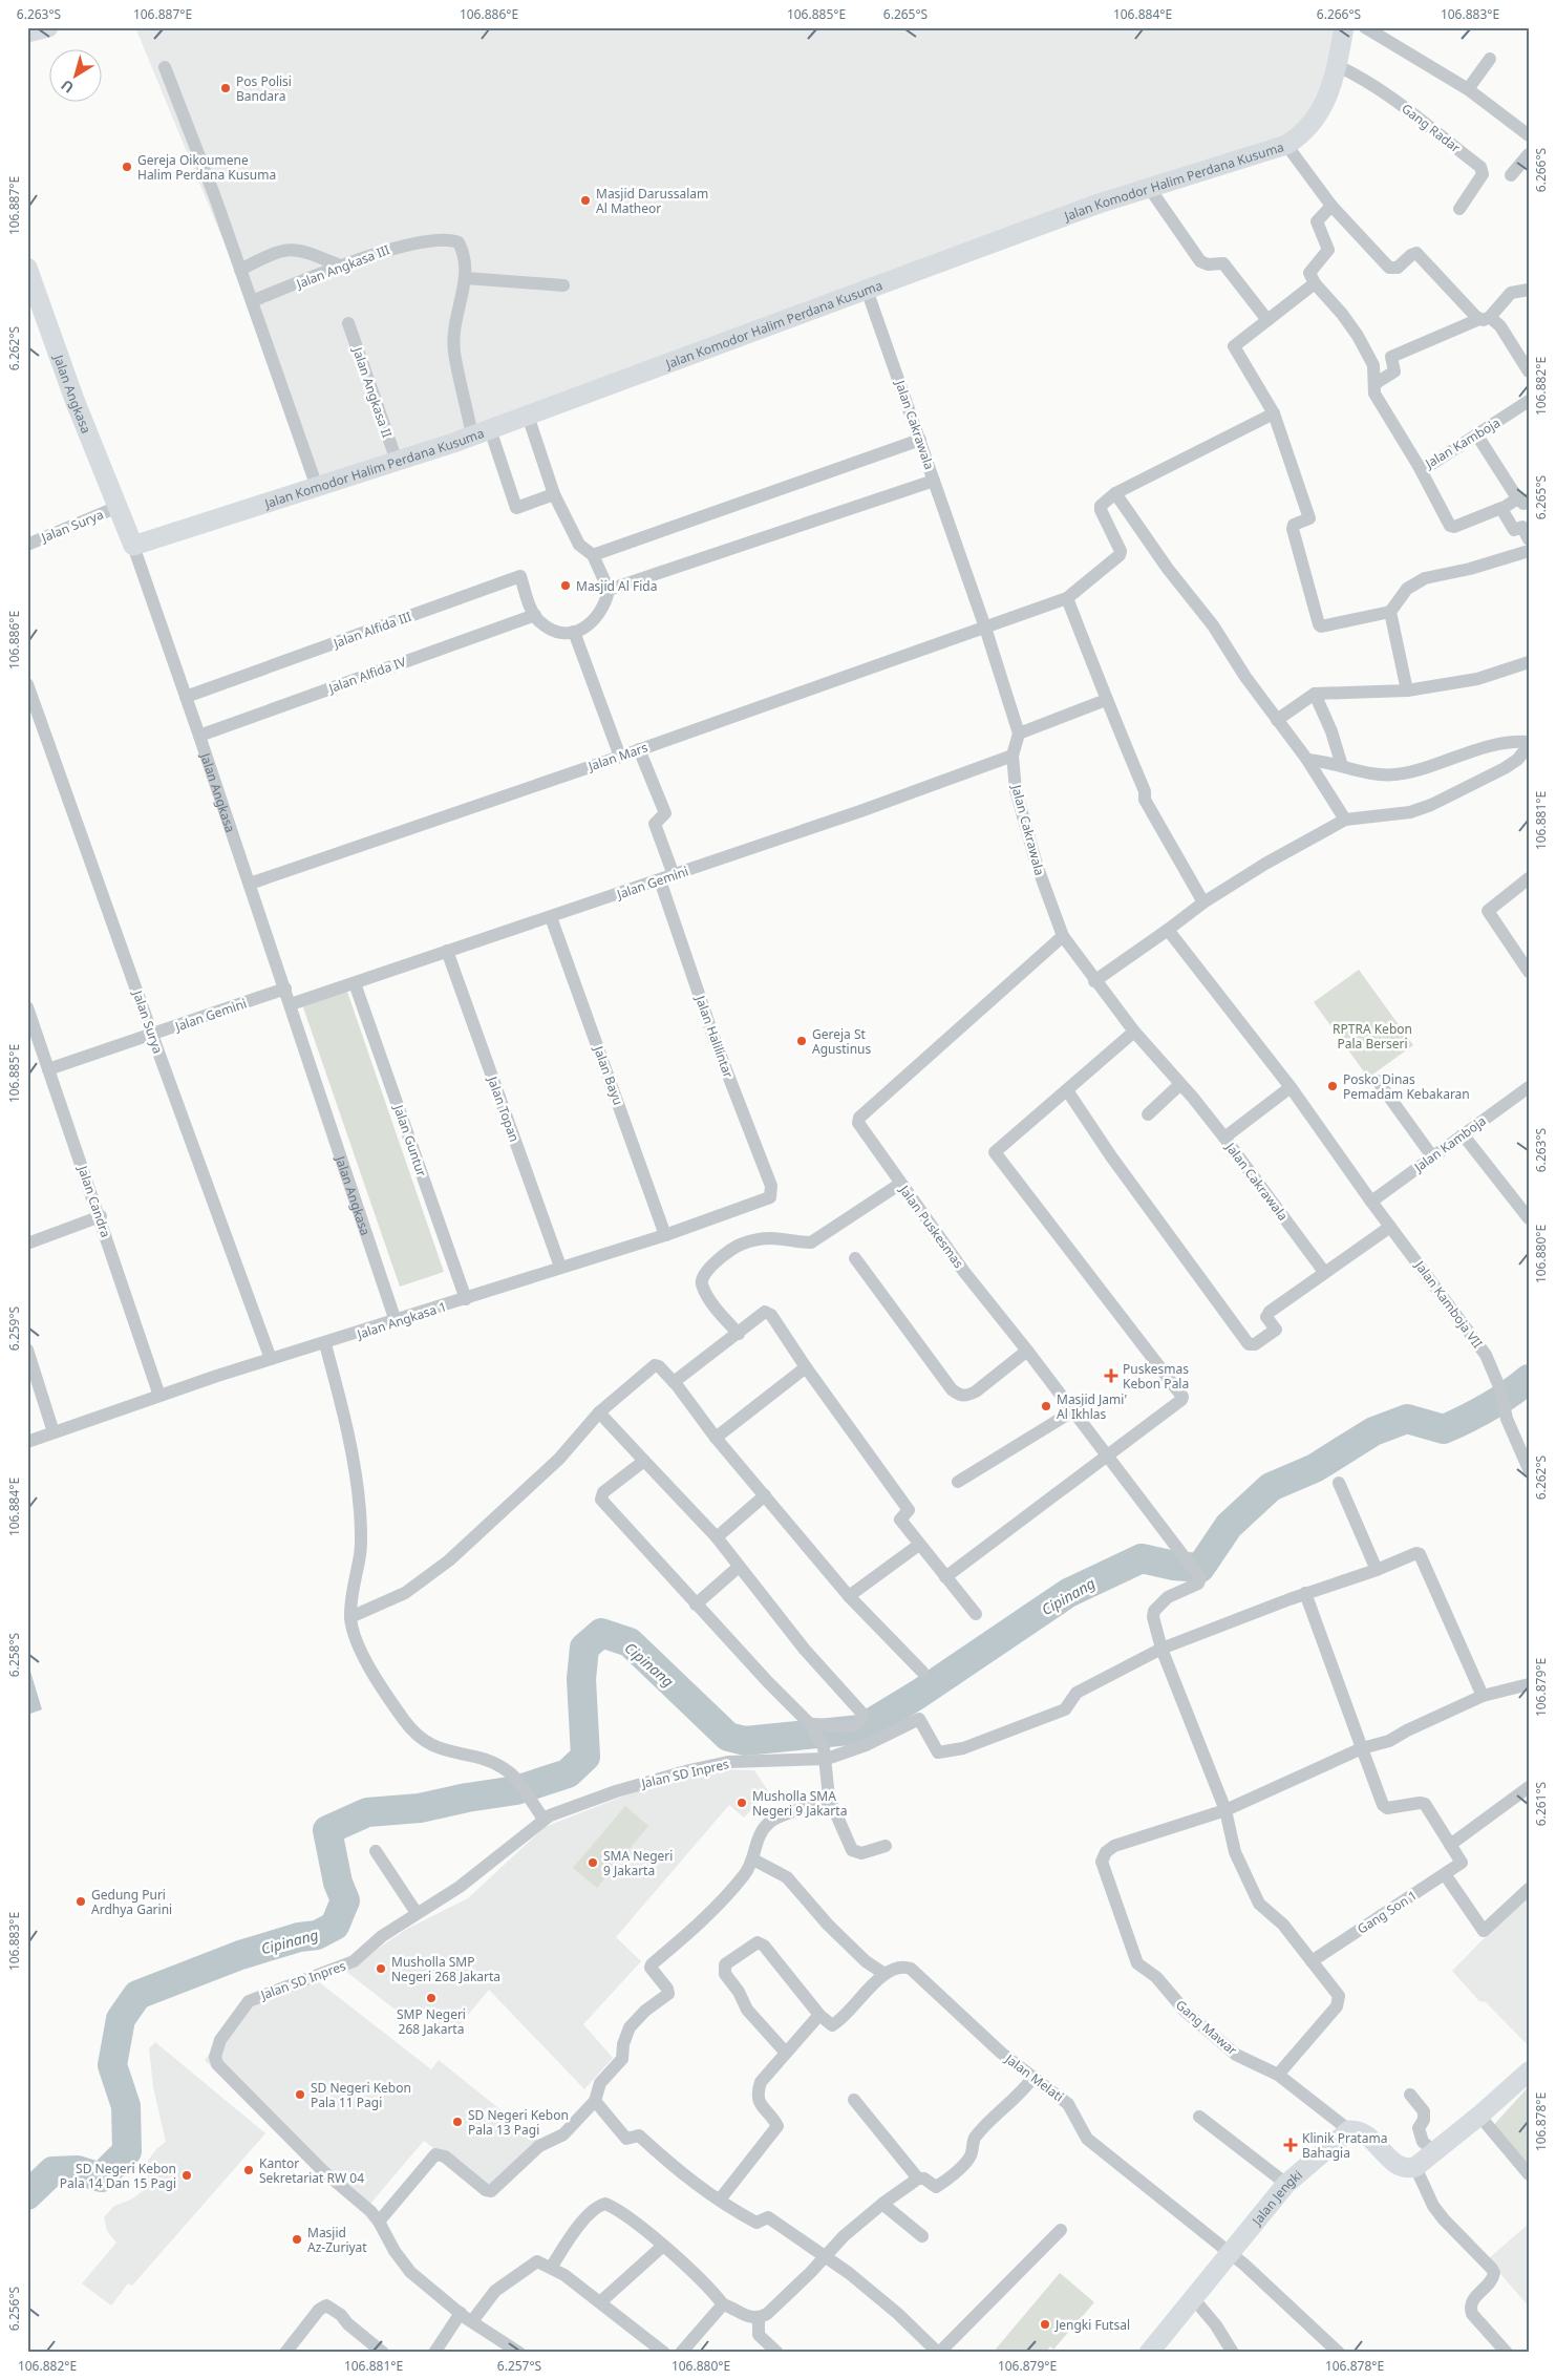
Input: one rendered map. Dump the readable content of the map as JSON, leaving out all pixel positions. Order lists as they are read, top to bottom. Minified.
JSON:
{"streets":{"street":["Gang Radar","Jalan Komodor Halim Perdana Kusuma","Jalan Angkasa III","Jalan Angkasa II","Jalan Angkasa","Jalan Cakrawala","Jalan Kamboja","Jalan Surya","Jalan Alfida III","Jalan Alfida IV","Jalan Mars","Jalan Gemini","Jalan Halilintar","Jalan Bayu","Jalan Topan","Jalan Guntur","Jalan Candra","Jalan Puskesmas","Jalan Kamboja VII","Jalan Angkasa 1","Jalan SD Inpres","Gang Son 1","Gang Mawar","Jalan Melati","Jalan Jengki"]},"crossings":[["Gang Radar","Jalan Komodor Halim Perdana Kusuma"],["Jalan Komodor Halim Perdana Kusuma","Jalan Angkasa III"],["Jalan Komodor Halim Perdana Kusuma","Jalan Angkasa II"],["Jalan Komodor Halim Perdana Kusuma","Jalan Angkasa"],["Jalan Komodor Halim Perdana Kusuma","Jalan Cakrawala"],["Jalan Angkasa","Jalan Surya"],["Jalan Angkasa","Jalan Alfida III"],["Jalan Angkasa","Jalan Alfida IV"],["Jalan Angkasa","Jalan Mars"],["Jalan Angkasa","Jalan Gemini"],["Jalan Angkasa","Jalan Angkasa 1"],["Jalan Cakrawala","Jalan Mars"],["Jalan Cakrawala","Jalan Gemini"],["Jalan Cakrawala","Jalan Puskesmas"],["Jalan Kamboja","Jalan Kamboja VII"],["Jalan Surya","Jalan Gemini"],["Jalan Surya","Jalan Angkasa 1"],["Jalan Alfida III","Jalan Alfida IV"],["Jalan Gemini","Jalan Halilintar"],["Jalan Gemini","Jalan Bayu"],["Jalan Gemini","Jalan Topan"],["Jalan Gemini","Jalan Guntur"],["Jalan Gemini","Jalan Candra"],["Jalan Halilintar","Jalan Angkasa 1"],["Jalan Bayu","Jalan Angkasa 1"],["Jalan Topan","Jalan Angkasa 1"],["Jalan Guntur","Jalan Angkasa 1"],["Jalan Candra","Jalan Angkasa 1"],["Jalan Puskesmas","Jalan SD Inpres"],["Gang Mawar","Jalan Jengki"],["Jalan Melati","Jalan Jengki"]],"water":["Cipinang"],"parks":["RPTRA Kebon Pala Berseri"],"places":{"other":["Pos Polisi Bandara","Gereja Oikoumene Halim Perdana Kusuma","Masjid Darussalam Al Matheor","Masjid Al Fida","Gereja St Agustinus","Posko Dinas Pemadam Kebakaran","Masjid Jami' Al Ikhlas","Musholla SMA Negeri 9 Jakarta","SMA Negeri 9 Jakarta","Gedung Puri Ardhya Garini","Musholla SMP Negeri 268 Jakarta","SMP Negeri 268 Jakarta","SD Negeri Kebon Pala 11 Pagi","SD Negeri Kebon Pala 13 Pagi","Kantor Sekretariat RW 04","SD Negeri Kebon Pala 14 Dan 15 Pagi","Masjid Az-Zuriyat","Jengki Futsal"],"health":["Puskesmas Kebon Pala","Klinik Pratama Bahagia"]},"north":"bottom left","coordinates":["6.263°S","106.887°E","106.886°E","106.885°E","6.265°S","106.884°E","6.266°S","106.883°E","6.262°S","106.882°E","106.881°E","106.880°E","6.259°S","6.258°S","106.879°E","6.261°S","106.878°E","6.256°S","6.257°S"]}
